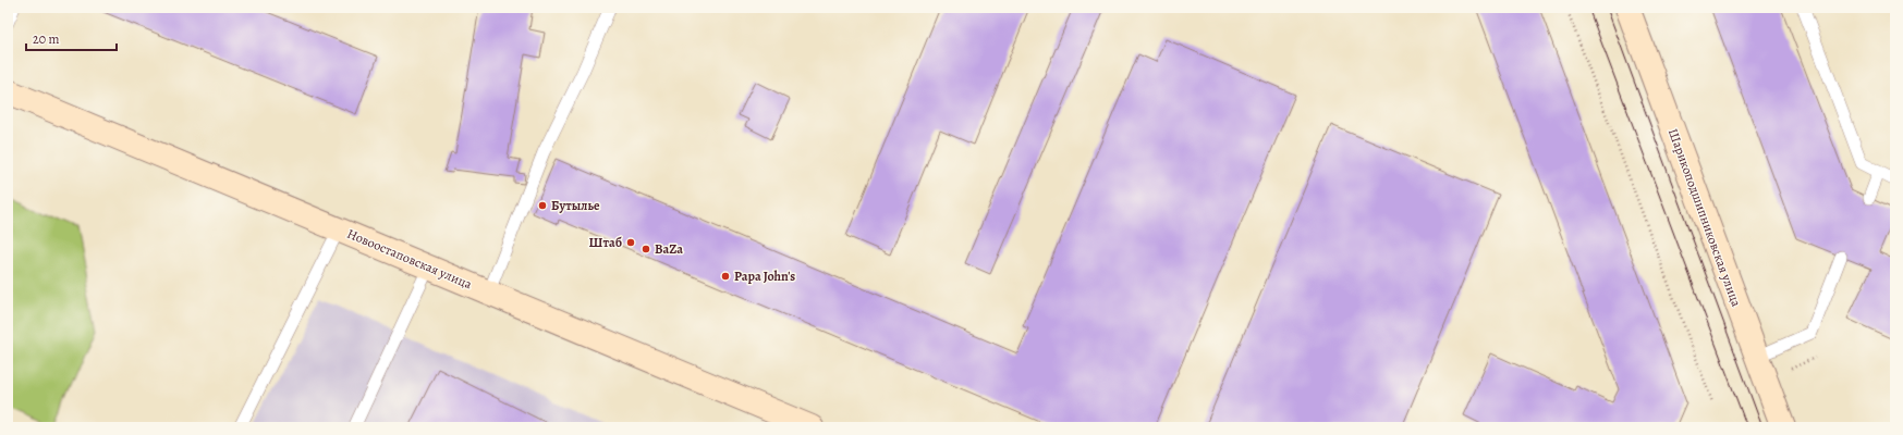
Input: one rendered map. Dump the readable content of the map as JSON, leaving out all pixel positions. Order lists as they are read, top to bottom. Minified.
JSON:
{"streets":{"main road":["Шарикоподшипниковская улица","Новоостаповская улица"]},"places":["Бутылье","Штаб","BaZa","Papa John's"],"scale_bar":"20 m"}
